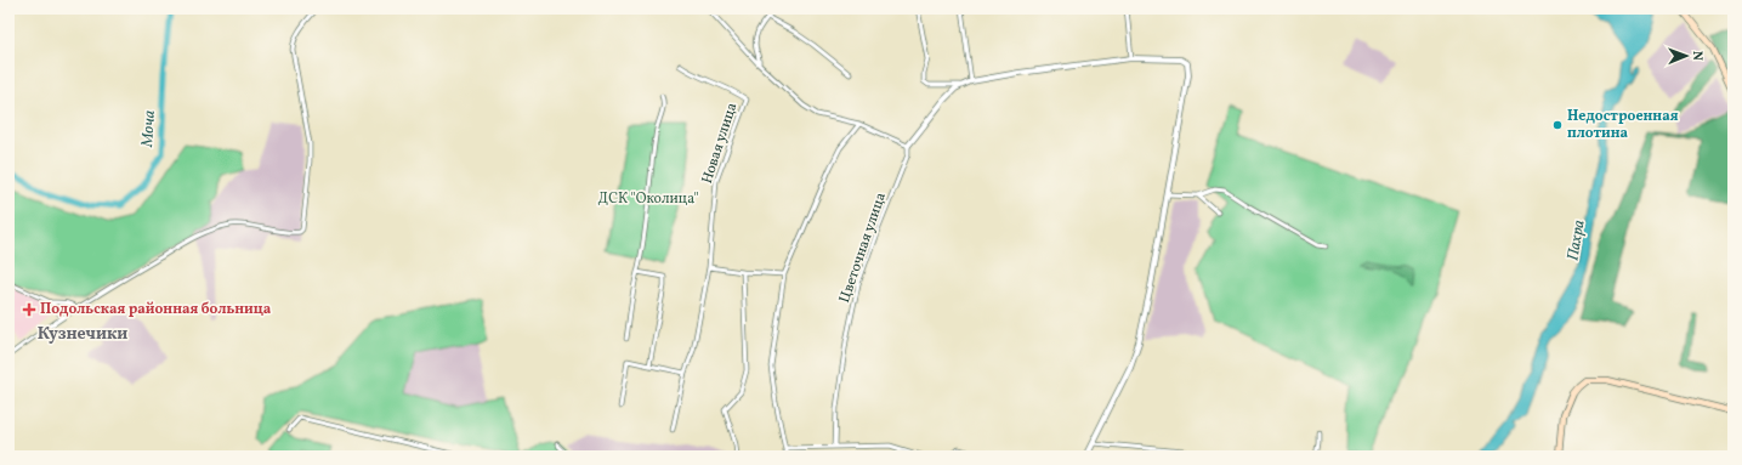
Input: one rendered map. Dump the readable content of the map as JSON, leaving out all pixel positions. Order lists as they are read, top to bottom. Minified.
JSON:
{"streets":{"street":["Новая улица","Цветочная улица"]},"districts":["Кузнечики"],"water":["Моча","Пахра"],"parks":["ДСК \"Околица\""],"places":{"other":["Недостроенная плотина"],"health":["Подольская районная больница"]},"north":"right"}
